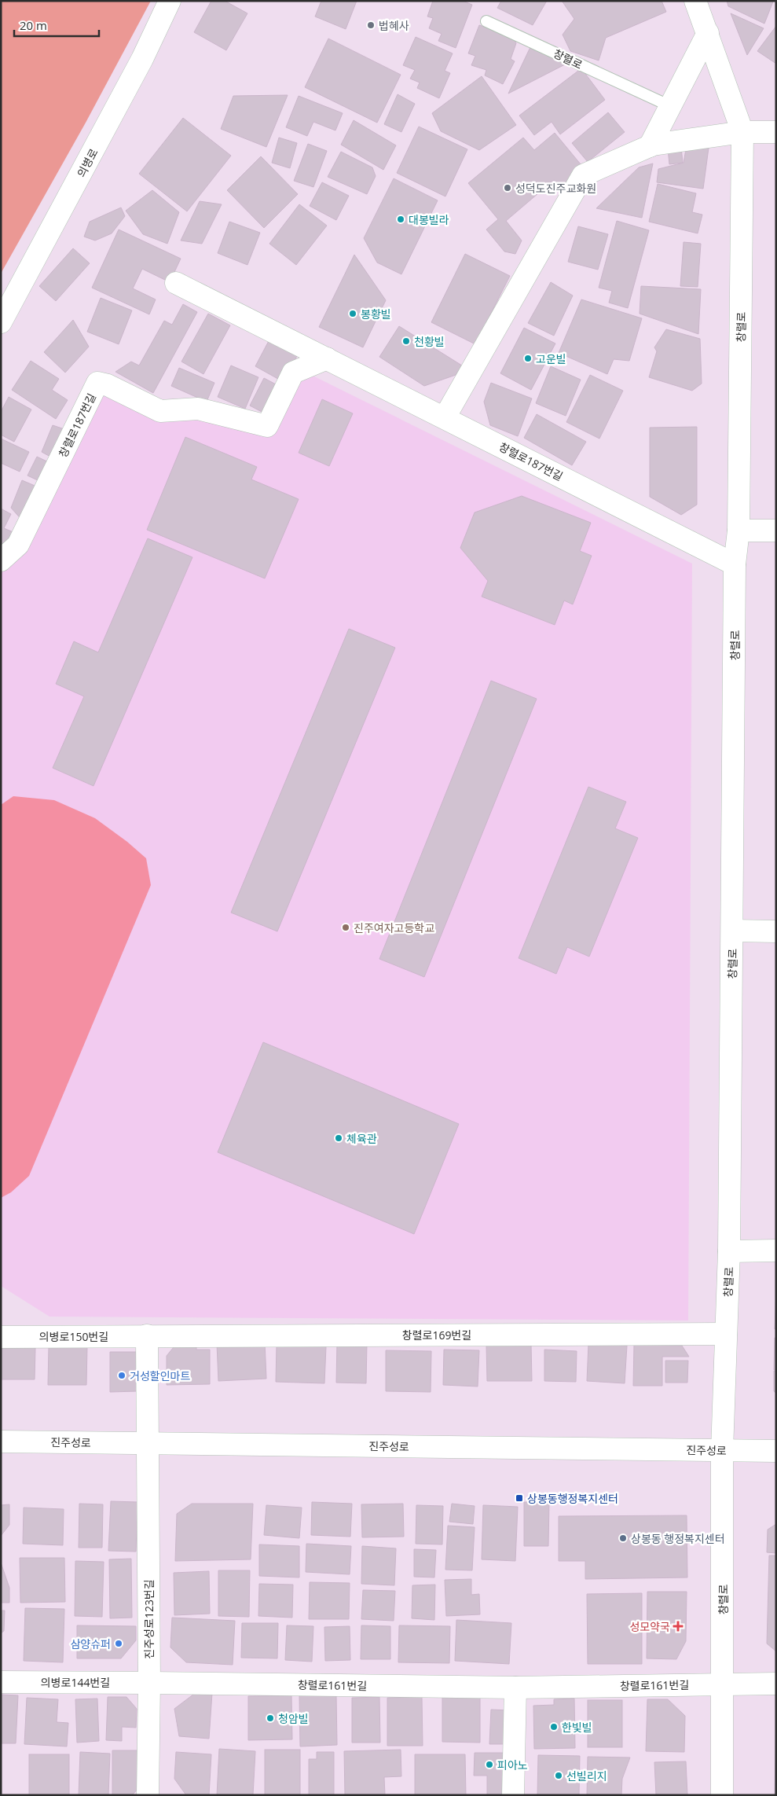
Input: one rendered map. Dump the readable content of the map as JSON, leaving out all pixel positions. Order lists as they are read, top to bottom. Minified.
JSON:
{"streets":{"street":["창렬로","의병로","창렬로187번길","창렬로169번길","의병로150번길","진주성로","진주성로123번길","의병로144번길","창렬로161번길"]},"crossings":[["창렬로","창렬로187번길"],["창렬로","창렬로169번길"],["창렬로","진주성로"],["창렬로","창렬로161번길"],["창렬로169번길","의병로150번길"],["창렬로169번길","진주성로123번길"],["의병로150번길","진주성로123번길"],["진주성로","진주성로123번길"],["진주성로123번길","의병로144번길"],["진주성로123번길","창렬로161번길"],["의병로144번길","창렬로161번길"]],"places":{"other":["법혜사","성덕도진주교화원","대봉빌라","봉황빌","천황빌","고운빌","진주여자고등학교","체육관","거성할인마트","상봉동 행정복지센터","삼양슈퍼","청암빌","한빛빌","피아노","선빌리지"],"transit":["상봉동행정복지센터"],"health":["성모약국"]},"scale_bar":"20 m"}
